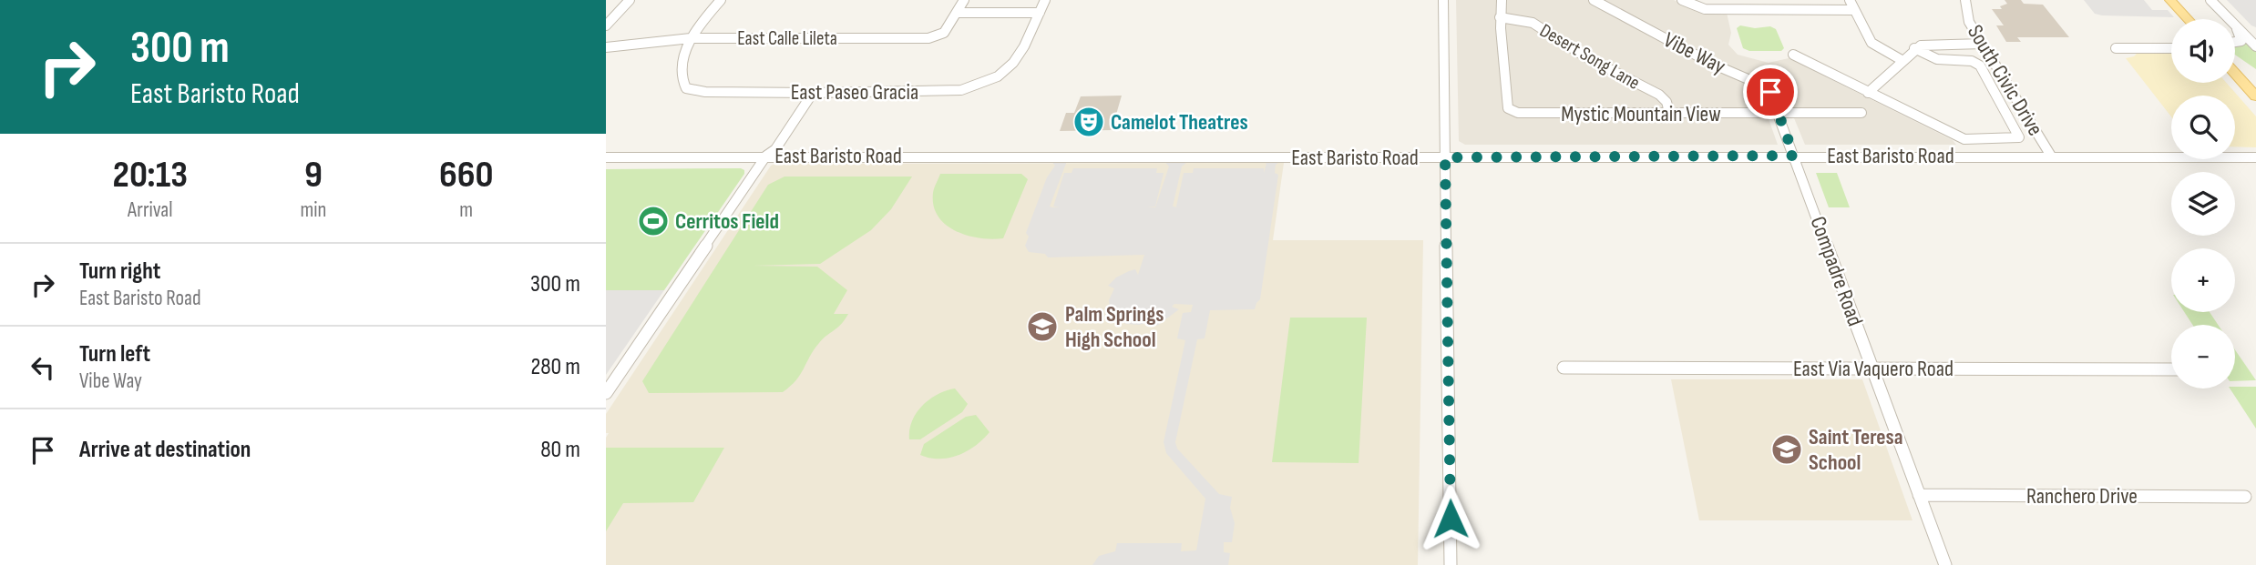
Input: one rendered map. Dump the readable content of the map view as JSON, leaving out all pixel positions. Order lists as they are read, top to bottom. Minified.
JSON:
{"streets":{"street":["East Calle Lileta","Vibe Way","Desert Song Lane","South Civic Drive","East Paseo Gracia","Mystic Mountain View","East Baristo Road","Compadre Road","East Via Vaquero Road","Ranchero Drive"]},"crossings":[["East Calle Lileta","East Paseo Gracia"],["Vibe Way","Mystic Mountain View"],["Vibe Way","East Baristo Road"],["Vibe Way","Compadre Road"],["Desert Song Lane","Mystic Mountain View"],["South Civic Drive","East Baristo Road"],["East Baristo Road","Compadre Road"],["Compadre Road","East Via Vaquero Road"],["Compadre Road","Ranchero Drive"]],"places":{"theatre":["Camelot Theatres"],"sports":["Cerritos Field"],"school or university":["Palm Springs High School","Saint Teresa School"]},"page":{"turn":["300 m","East Baristo Road"],"map_buttons":["+","−"],"eta":["20:13","Arrival","9","min","660","m"],"list":[{"name":"Turn right","note":"East Baristo Road","value":"300 m"},{"name":"Turn left","note":"Vibe Way","value":"280 m"},{"name":"Arrive at destination","value":"80 m"}]}}
